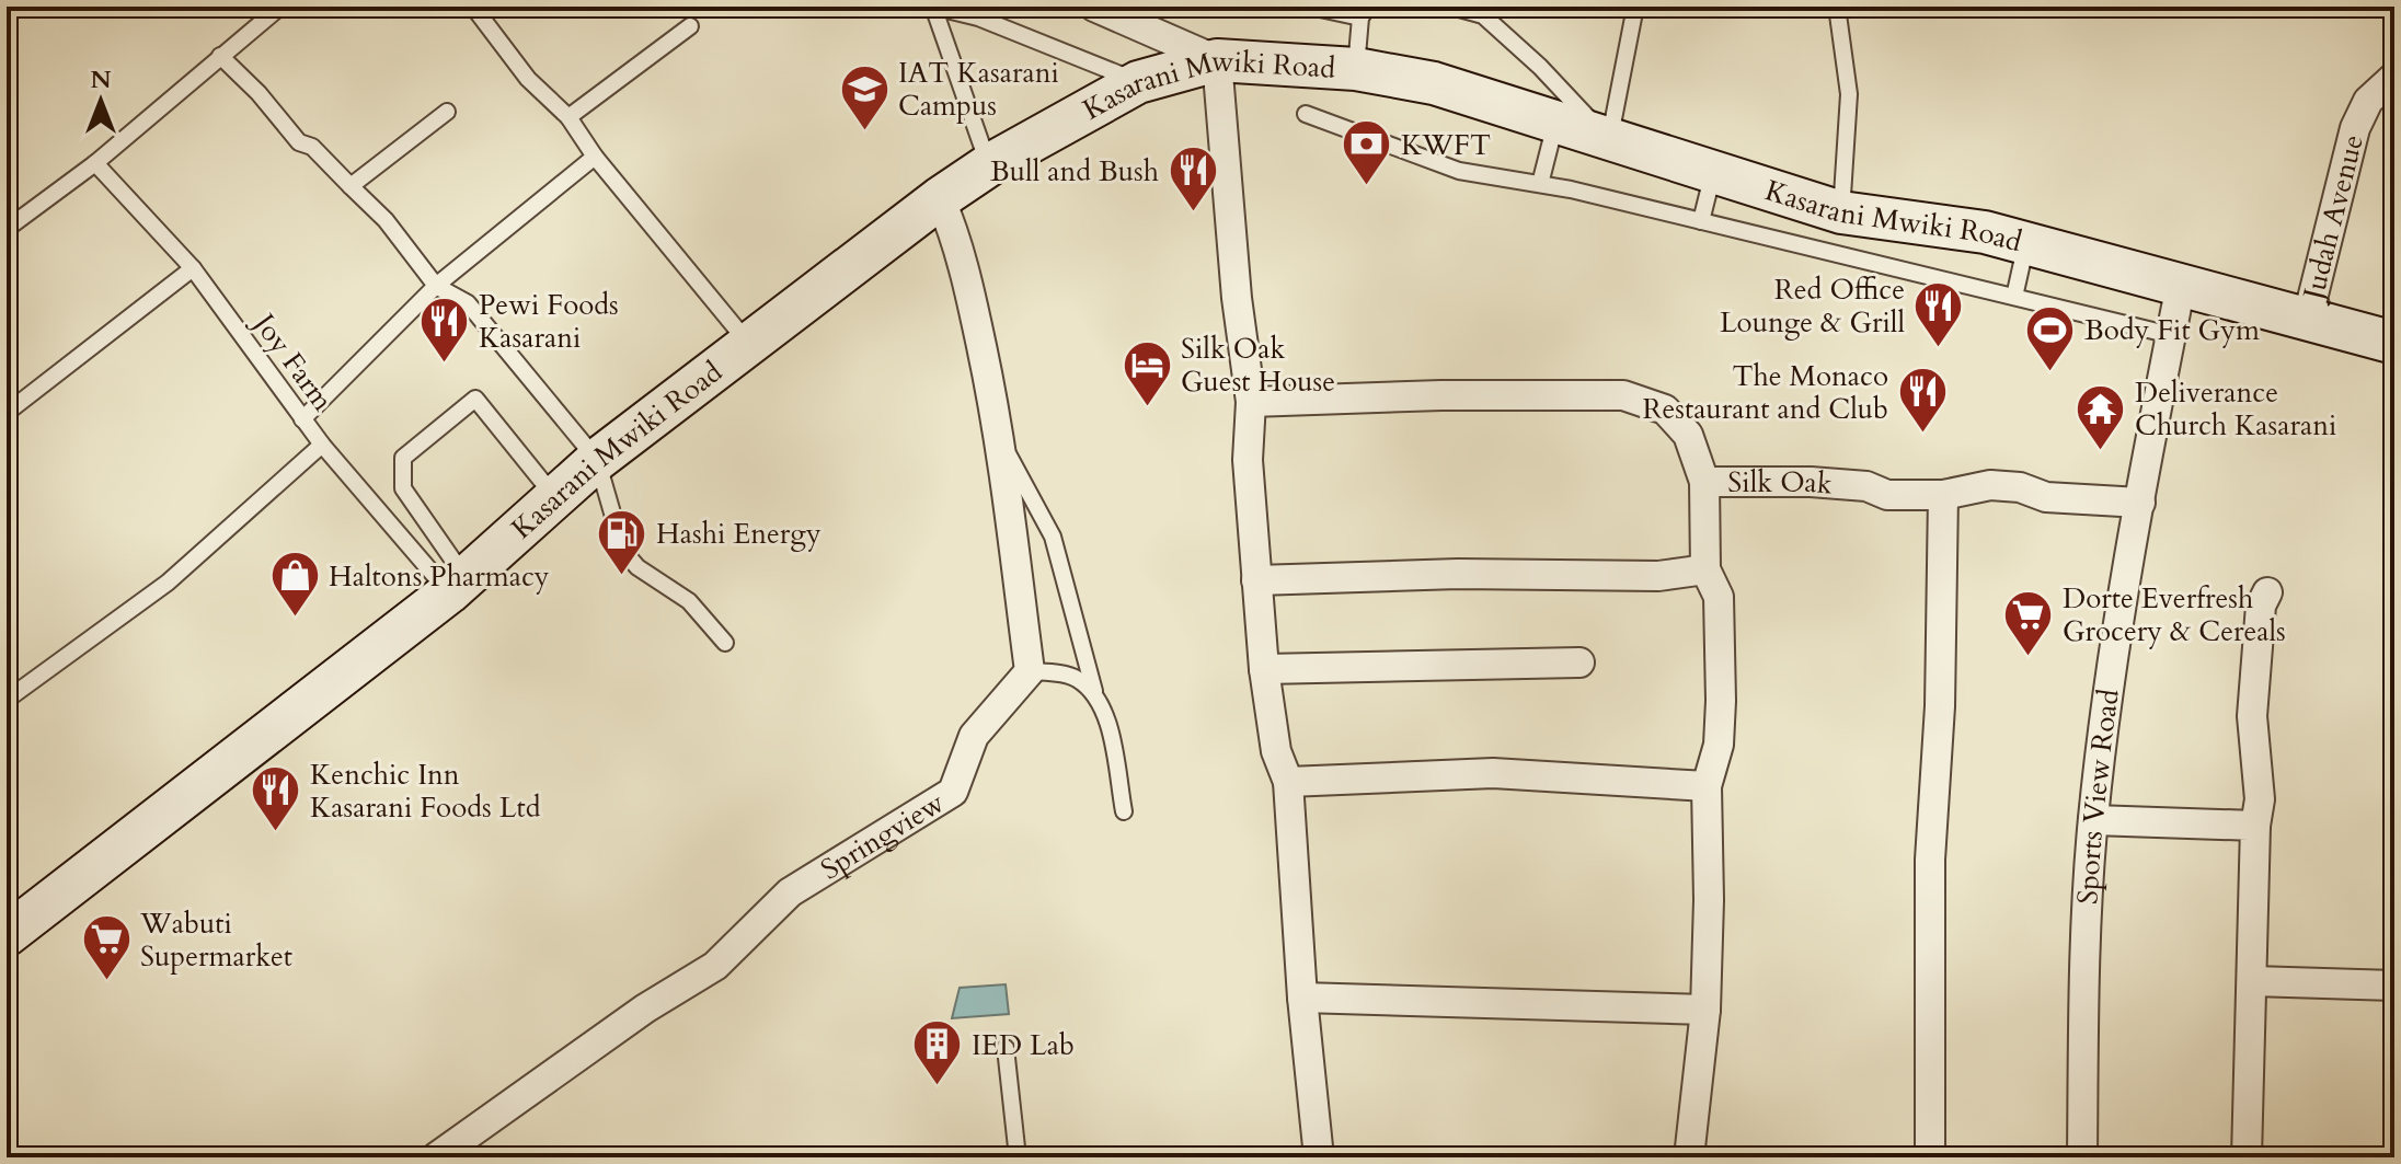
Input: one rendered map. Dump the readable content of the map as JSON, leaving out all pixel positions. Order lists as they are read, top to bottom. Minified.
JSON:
{"streets":{"main road":["Kasarani Mwiki Road"],"street":["Judah Avenue","Silk Oak","Sports View Road","Springview"],"lane":["Joy Farm"]},"crossings":[["Kasarani Mwiki Road","Judah Avenue"],["Kasarani Mwiki Road","Joy Farm"],["Kasarani Mwiki Road","Sports View Road"],["Silk Oak","Sports View Road"]],"places":{"school or university":["IAT Kasarani Campus"],"bank":["KWFT"],"restaurant":["Bull and Bush","Red Office Lounge & Grill","Pewi Foods Kasarani","The Monaco Restaurant and Club","Kenchic Inn Kasarani Foods Ltd"],"sports":["Body Fit Gym"],"hotel":["Silk Oak Guest House"],"temple":["Deliverance Church Kasarani"],"fuel station":["Hashi Energy"],"shop":["Haltons Pharmacy"],"supermarket":["Dorte Everfresh Grocery & Cereals","Wabuti Supermarket"],"building":["IED Lab"]},"north":"top"}
